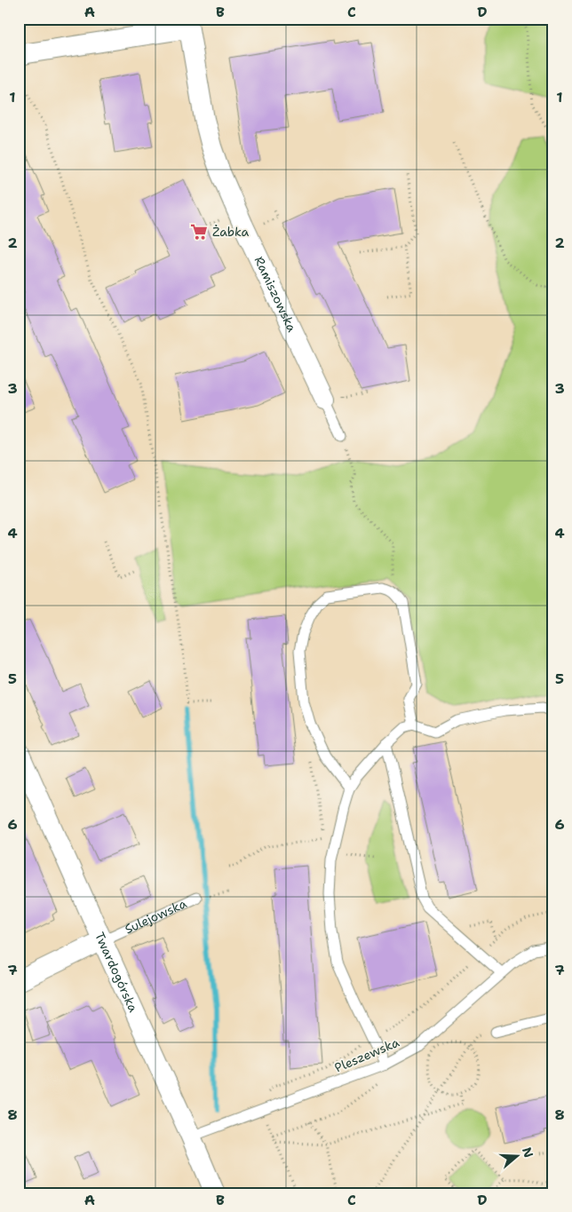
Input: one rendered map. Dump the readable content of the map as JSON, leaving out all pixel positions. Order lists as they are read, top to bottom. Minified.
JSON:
{"streets":{"street":["Ramiszowska","Sulejowska","Twardogórska"],"lane":["Pleszewska"]},"crossings":[["Sulejowska","Twardogórska"],["Twardogórska","Pleszewska"]],"places":{"supermarket":["Żabka"]},"north":"right","grid":{"columns":["A","B","C","D"],"rows":["1","2","3","4","5","6","7","8"]}}
